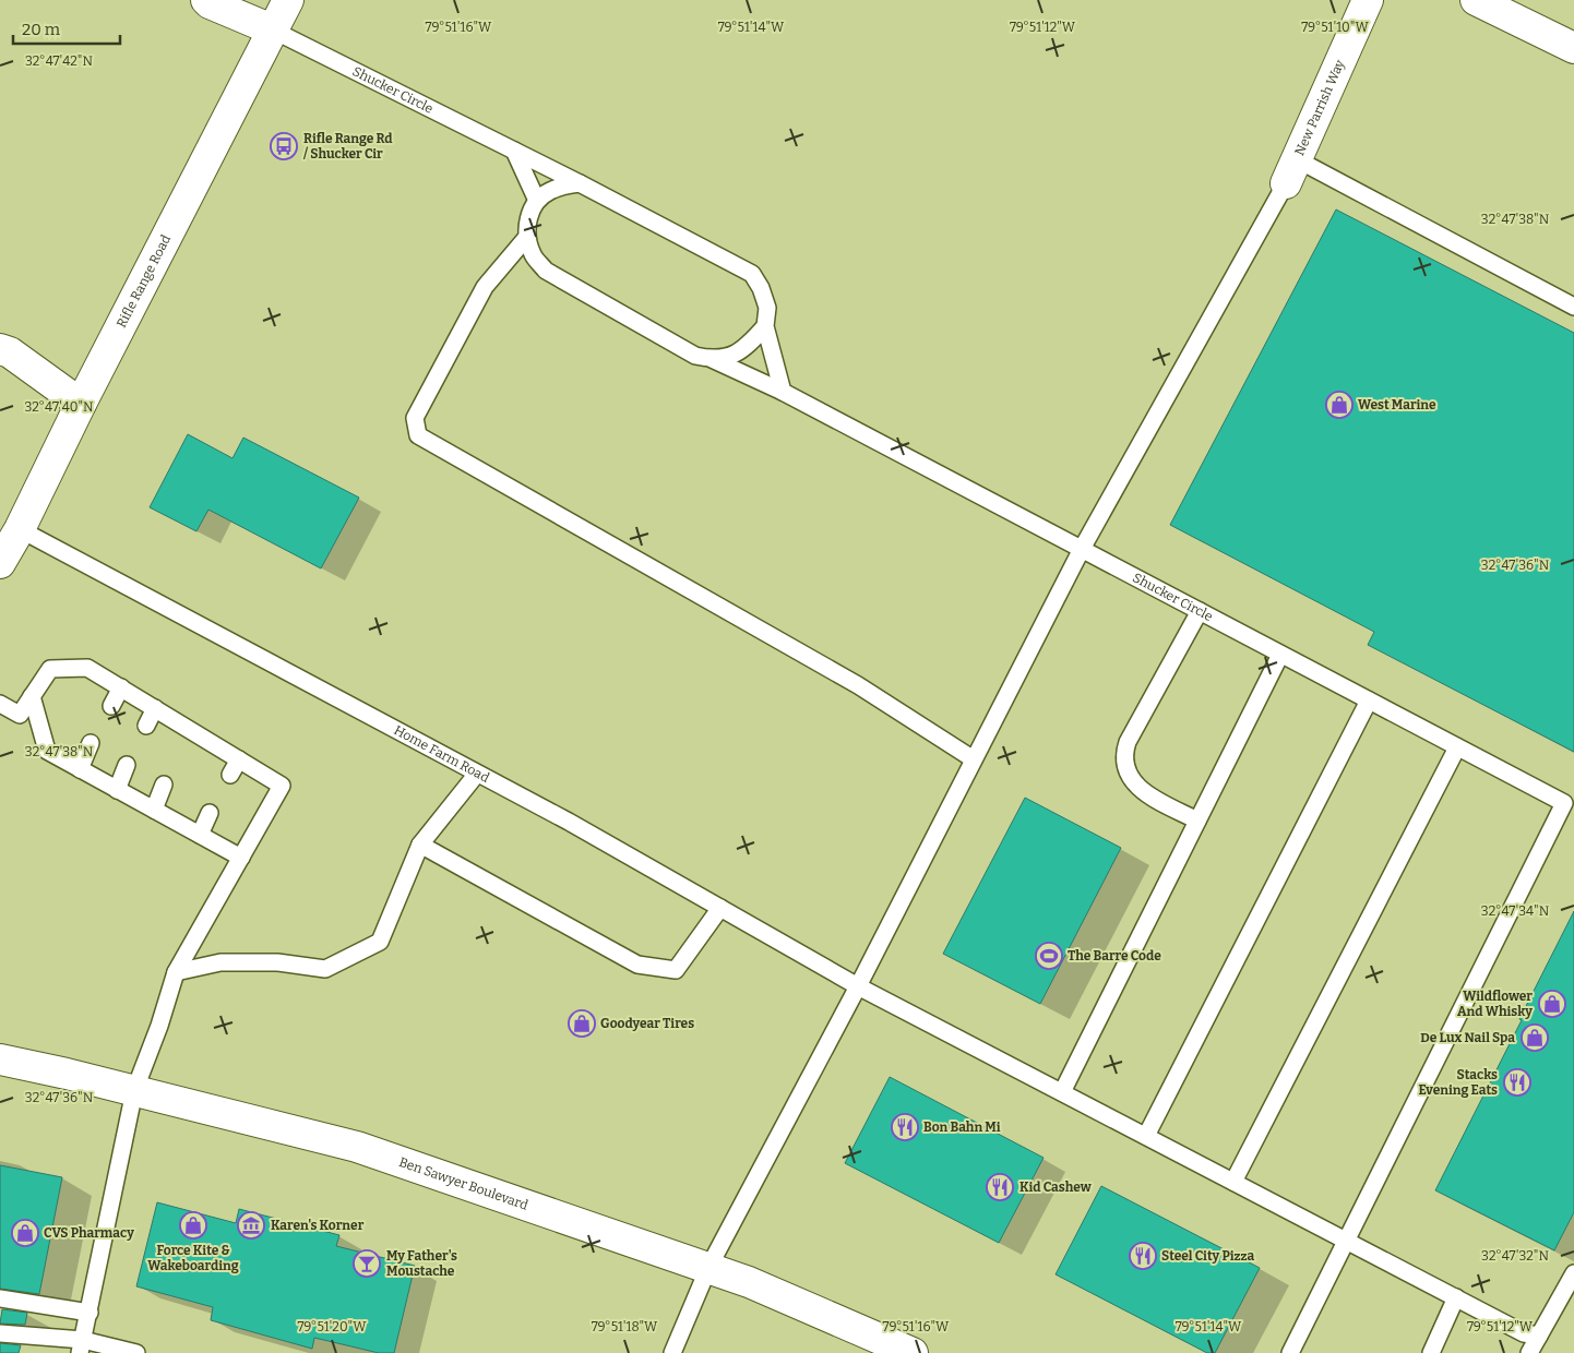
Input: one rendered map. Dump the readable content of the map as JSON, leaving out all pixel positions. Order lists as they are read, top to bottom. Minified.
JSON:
{"streets":{"main road":["New Parrish Way","Rifle Range Road","Ben Sawyer Boulevard"],"lane":["Shucker Circle","Home Farm Road"]},"crossings":[["Shucker Circle","Rifle Range Road"],["Shucker Circle","Home Farm Road"],["Rifle Range Road","Home Farm Road"]],"places":{"bus stop":["Rifle Range Rd / Shucker Cir"],"shop":["West Marine","Wildflower And Whisky","Goodyear Tires","De Lux Nail Spa","Force Kite & Wakeboarding","CVS Pharmacy"],"sports":["The Barre Code"],"restaurant":["Stacks Evening Eats","Bon Bahn Mi","Kid Cashew","Steel City Pizza"],"museum":["Karen's Korner"],"bar":["My Father's Moustache"]},"scale_bar":"20 m","coordinates":["79°51'10\"W","79°51'16\"W","79°51'14\"W","79°51'12\"W","32°47'42\"N","32°47'38\"N","32°47'40\"N","32°47'36\"N","32°47'34\"N","32°47'32\"N","79°51'20\"W","79°51'18\"W"]}
